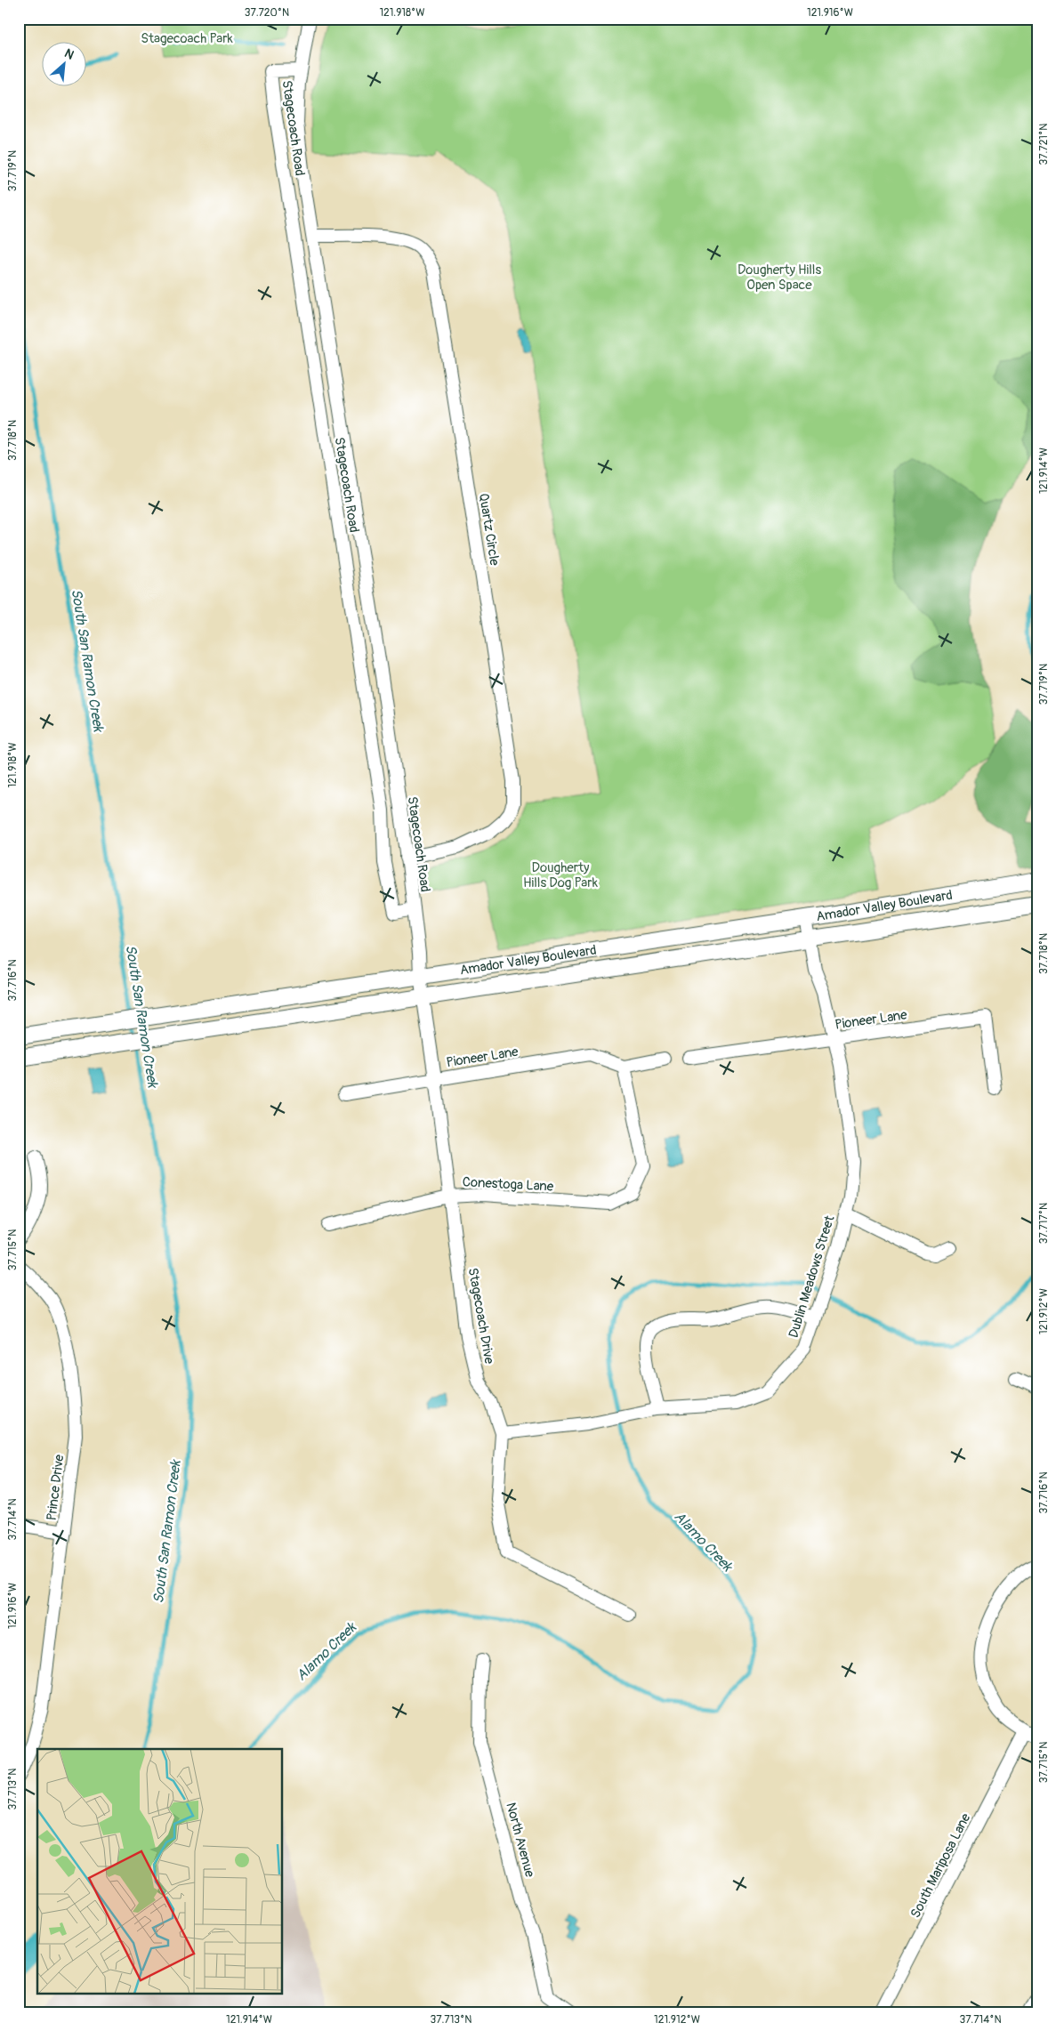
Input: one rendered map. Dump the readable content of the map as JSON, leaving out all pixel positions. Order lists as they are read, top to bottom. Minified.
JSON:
{"streets":{"street":["Stagecoach Road","Quartz Circle","Amador Valley Boulevard","Pioneer Lane","Conestoga Lane","Dublin Meadows Street","Stagecoach Drive","Prince Drive","North Avenue","South Mariposa Lane"]},"crossings":[["Stagecoach Road","Quartz Circle"],["Stagecoach Road","Amador Valley Boulevard"],["Stagecoach Road","Stagecoach Drive"],["Amador Valley Boulevard","Dublin Meadows Street"],["Amador Valley Boulevard","Stagecoach Drive"],["Pioneer Lane","Conestoga Lane"],["Pioneer Lane","Dublin Meadows Street"],["Pioneer Lane","Stagecoach Drive"],["Conestoga Lane","Stagecoach Drive"],["Dublin Meadows Street","Stagecoach Drive"]],"water":["South San Ramon Creek","Alamo Creek"],"parks":["Stagecoach Park","Dougherty Hills Open Space","Dougherty Hills Dog Park"],"north":"top right","coordinates":["37.720°N","121.918°W","121.916°W","37.721°N","37.719°N","37.718°N","121.914°W","37.716°N","37.717°N","37.715°N","121.912°W","37.714°N","37.713°N"]}
